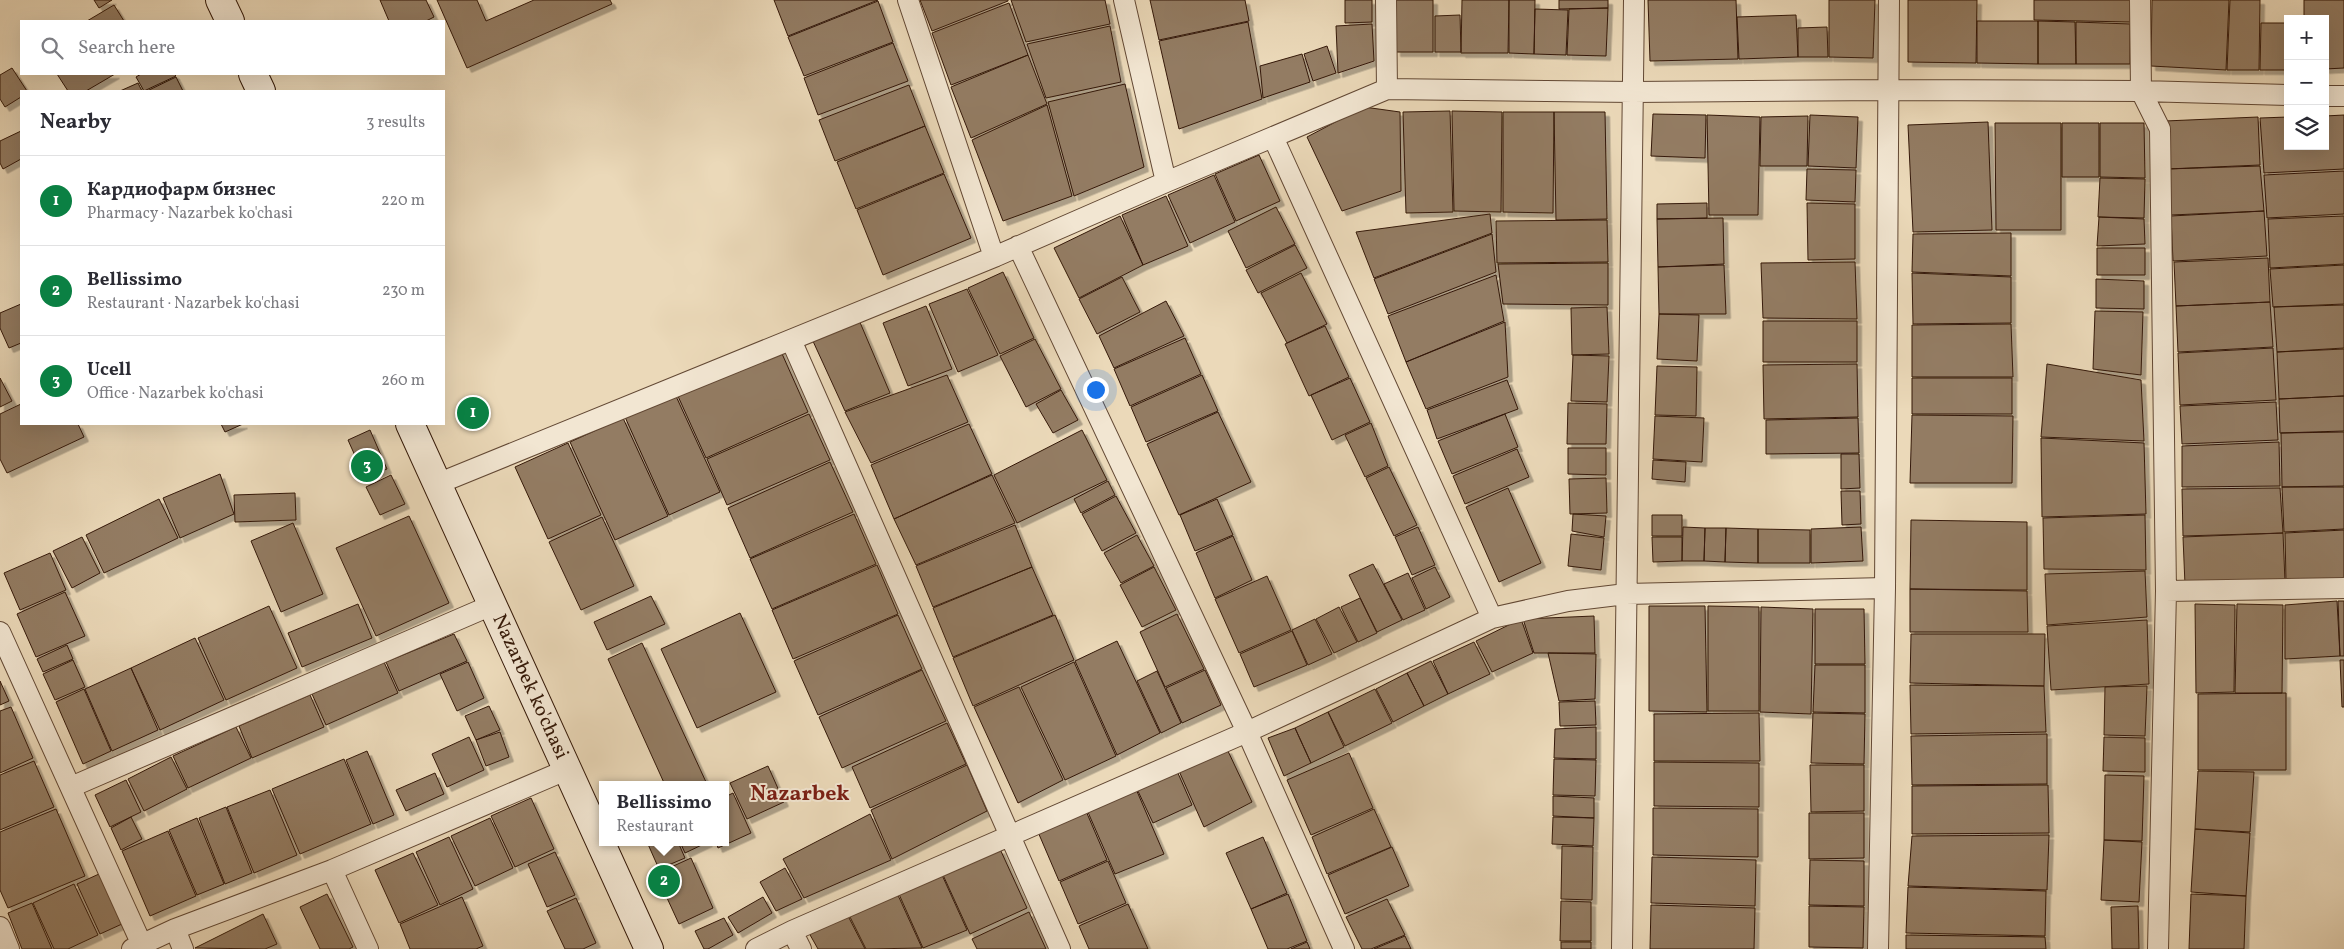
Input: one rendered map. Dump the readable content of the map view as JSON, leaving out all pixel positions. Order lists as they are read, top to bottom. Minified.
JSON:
{"streets":{"main road":["Nazarbek ko'chasi"]},"districts":["Nazarbek"],"page":{"map_buttons":["+","−"],"search":"Search here","heading":["Nearby","3 results"],"list":[{"mark":"1","name":"Кардиофарм бизнес","note":"Pharmacy · Nazarbek ko'chasi","value":"220 m"},{"mark":"2","name":"Bellissimo","note":"Restaurant · Nazarbek ko'chasi","value":"230 m"},{"mark":"3","name":"Ucell","note":"Office · Nazarbek ko'chasi","value":"260 m"}],"pins":["1","3","2"],"popup":["Bellissimo","Restaurant"]}}
